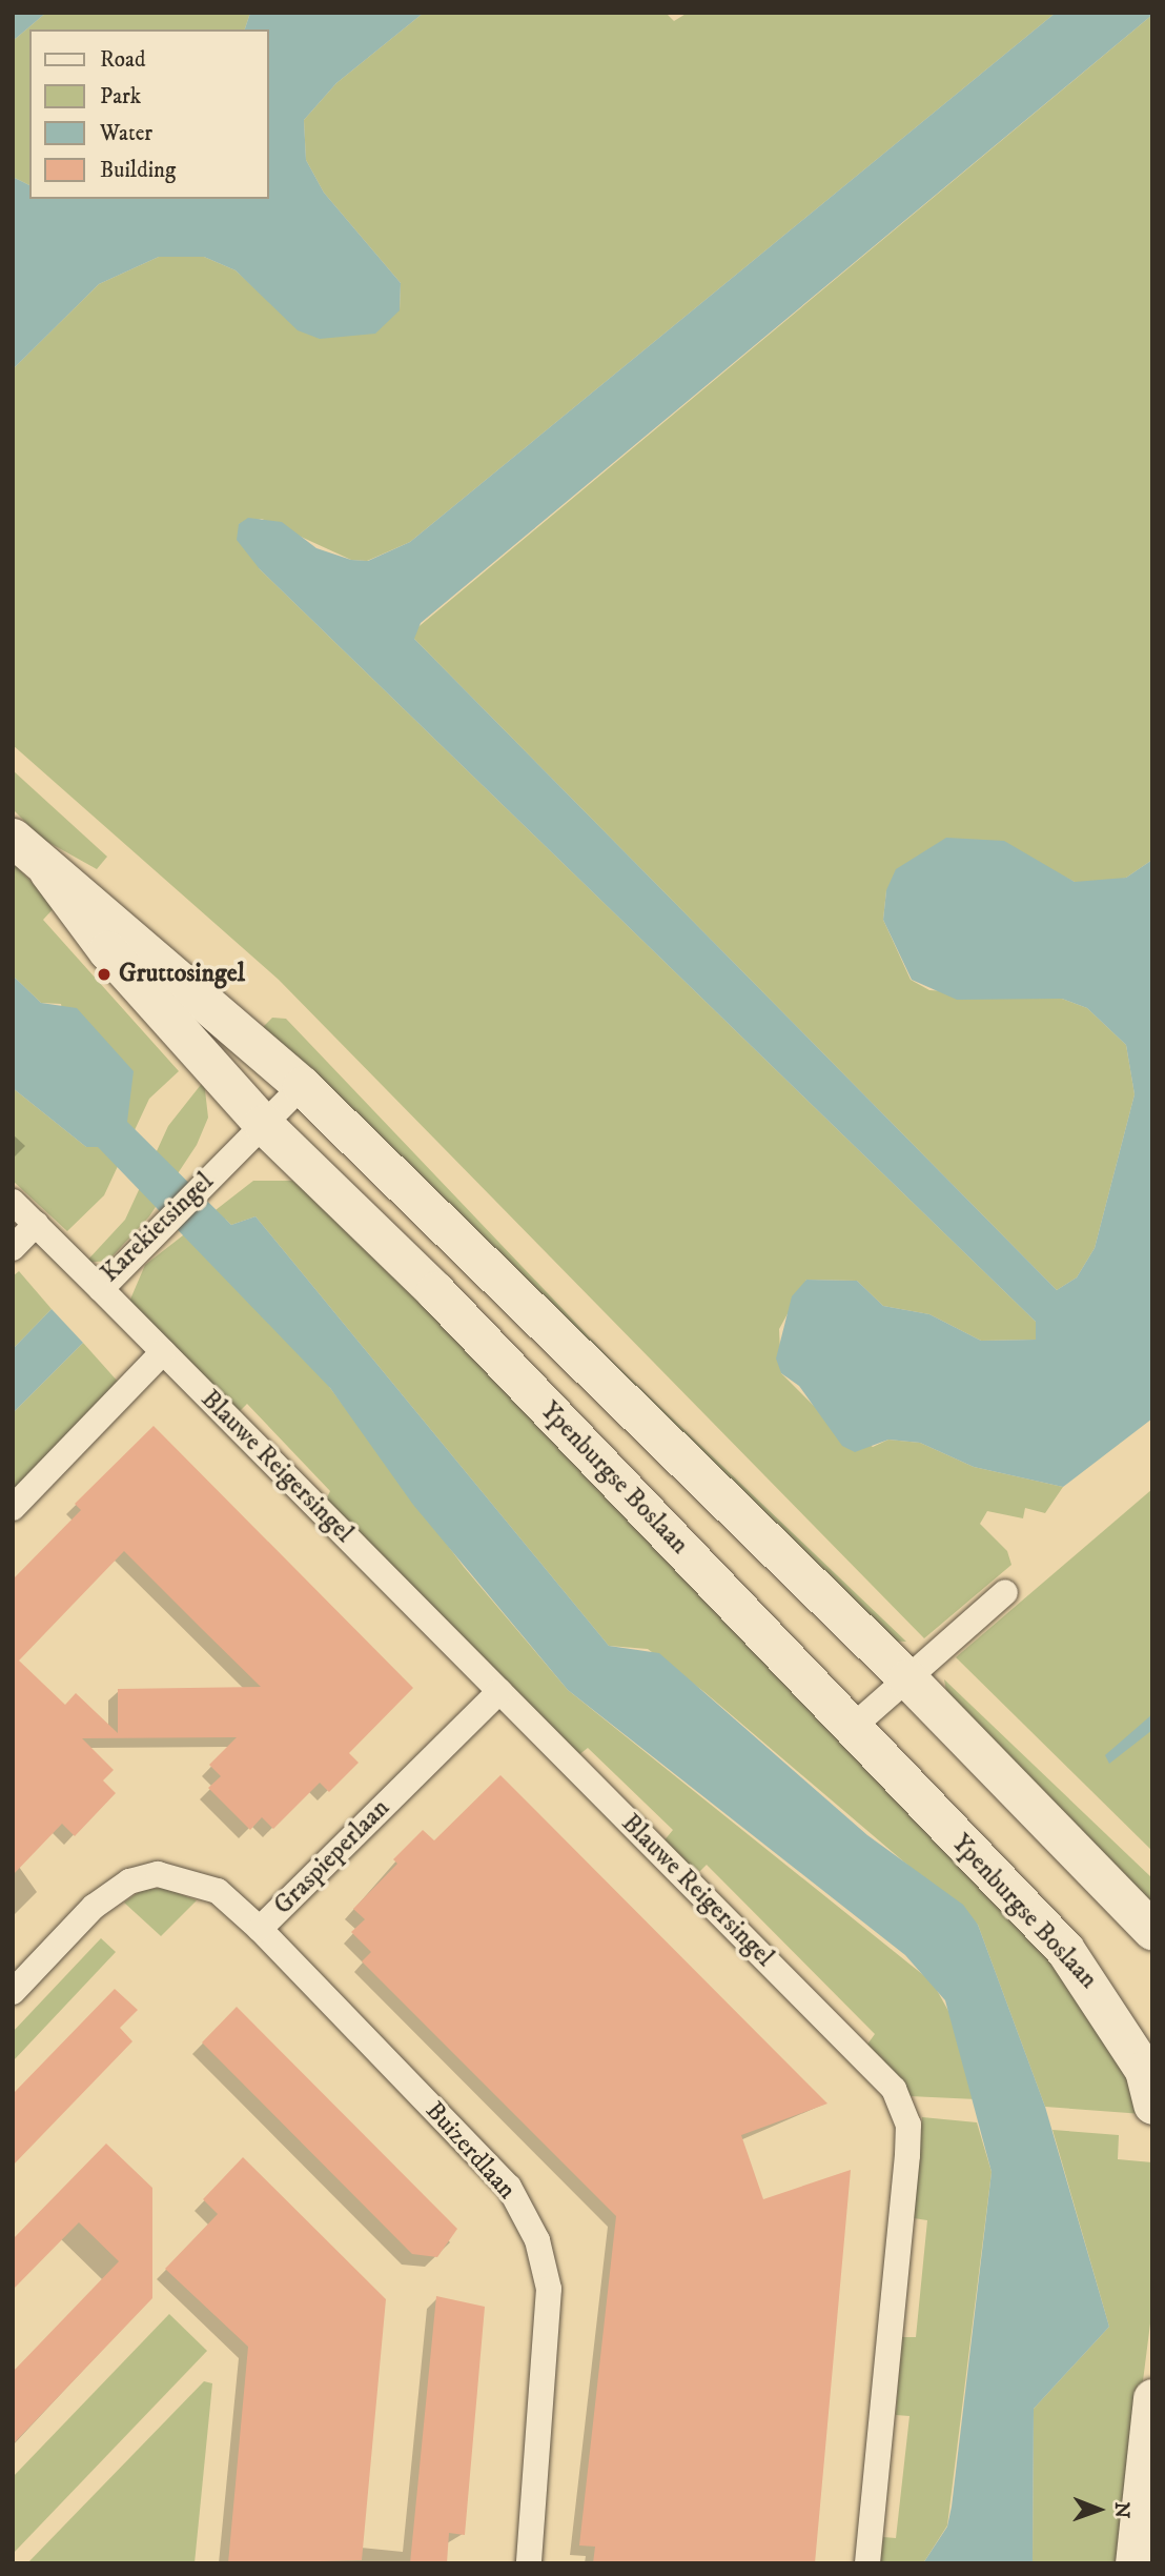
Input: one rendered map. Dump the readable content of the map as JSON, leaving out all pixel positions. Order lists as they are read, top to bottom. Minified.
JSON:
{"streets":{"main road":["Ypenburgse Boslaan"],"street":["Karekietsingel","Blauwe Reigersingel","Graspieperlaan","Buizerdlaan"]},"crossings":[["Karekietsingel","Ypenburgse Boslaan"],["Blauwe Reigersingel","Graspieperlaan"],["Graspieperlaan","Buizerdlaan"]],"places":["Gruttosingel"],"legend":["Road","Park","Water","Building"],"north":"right"}
